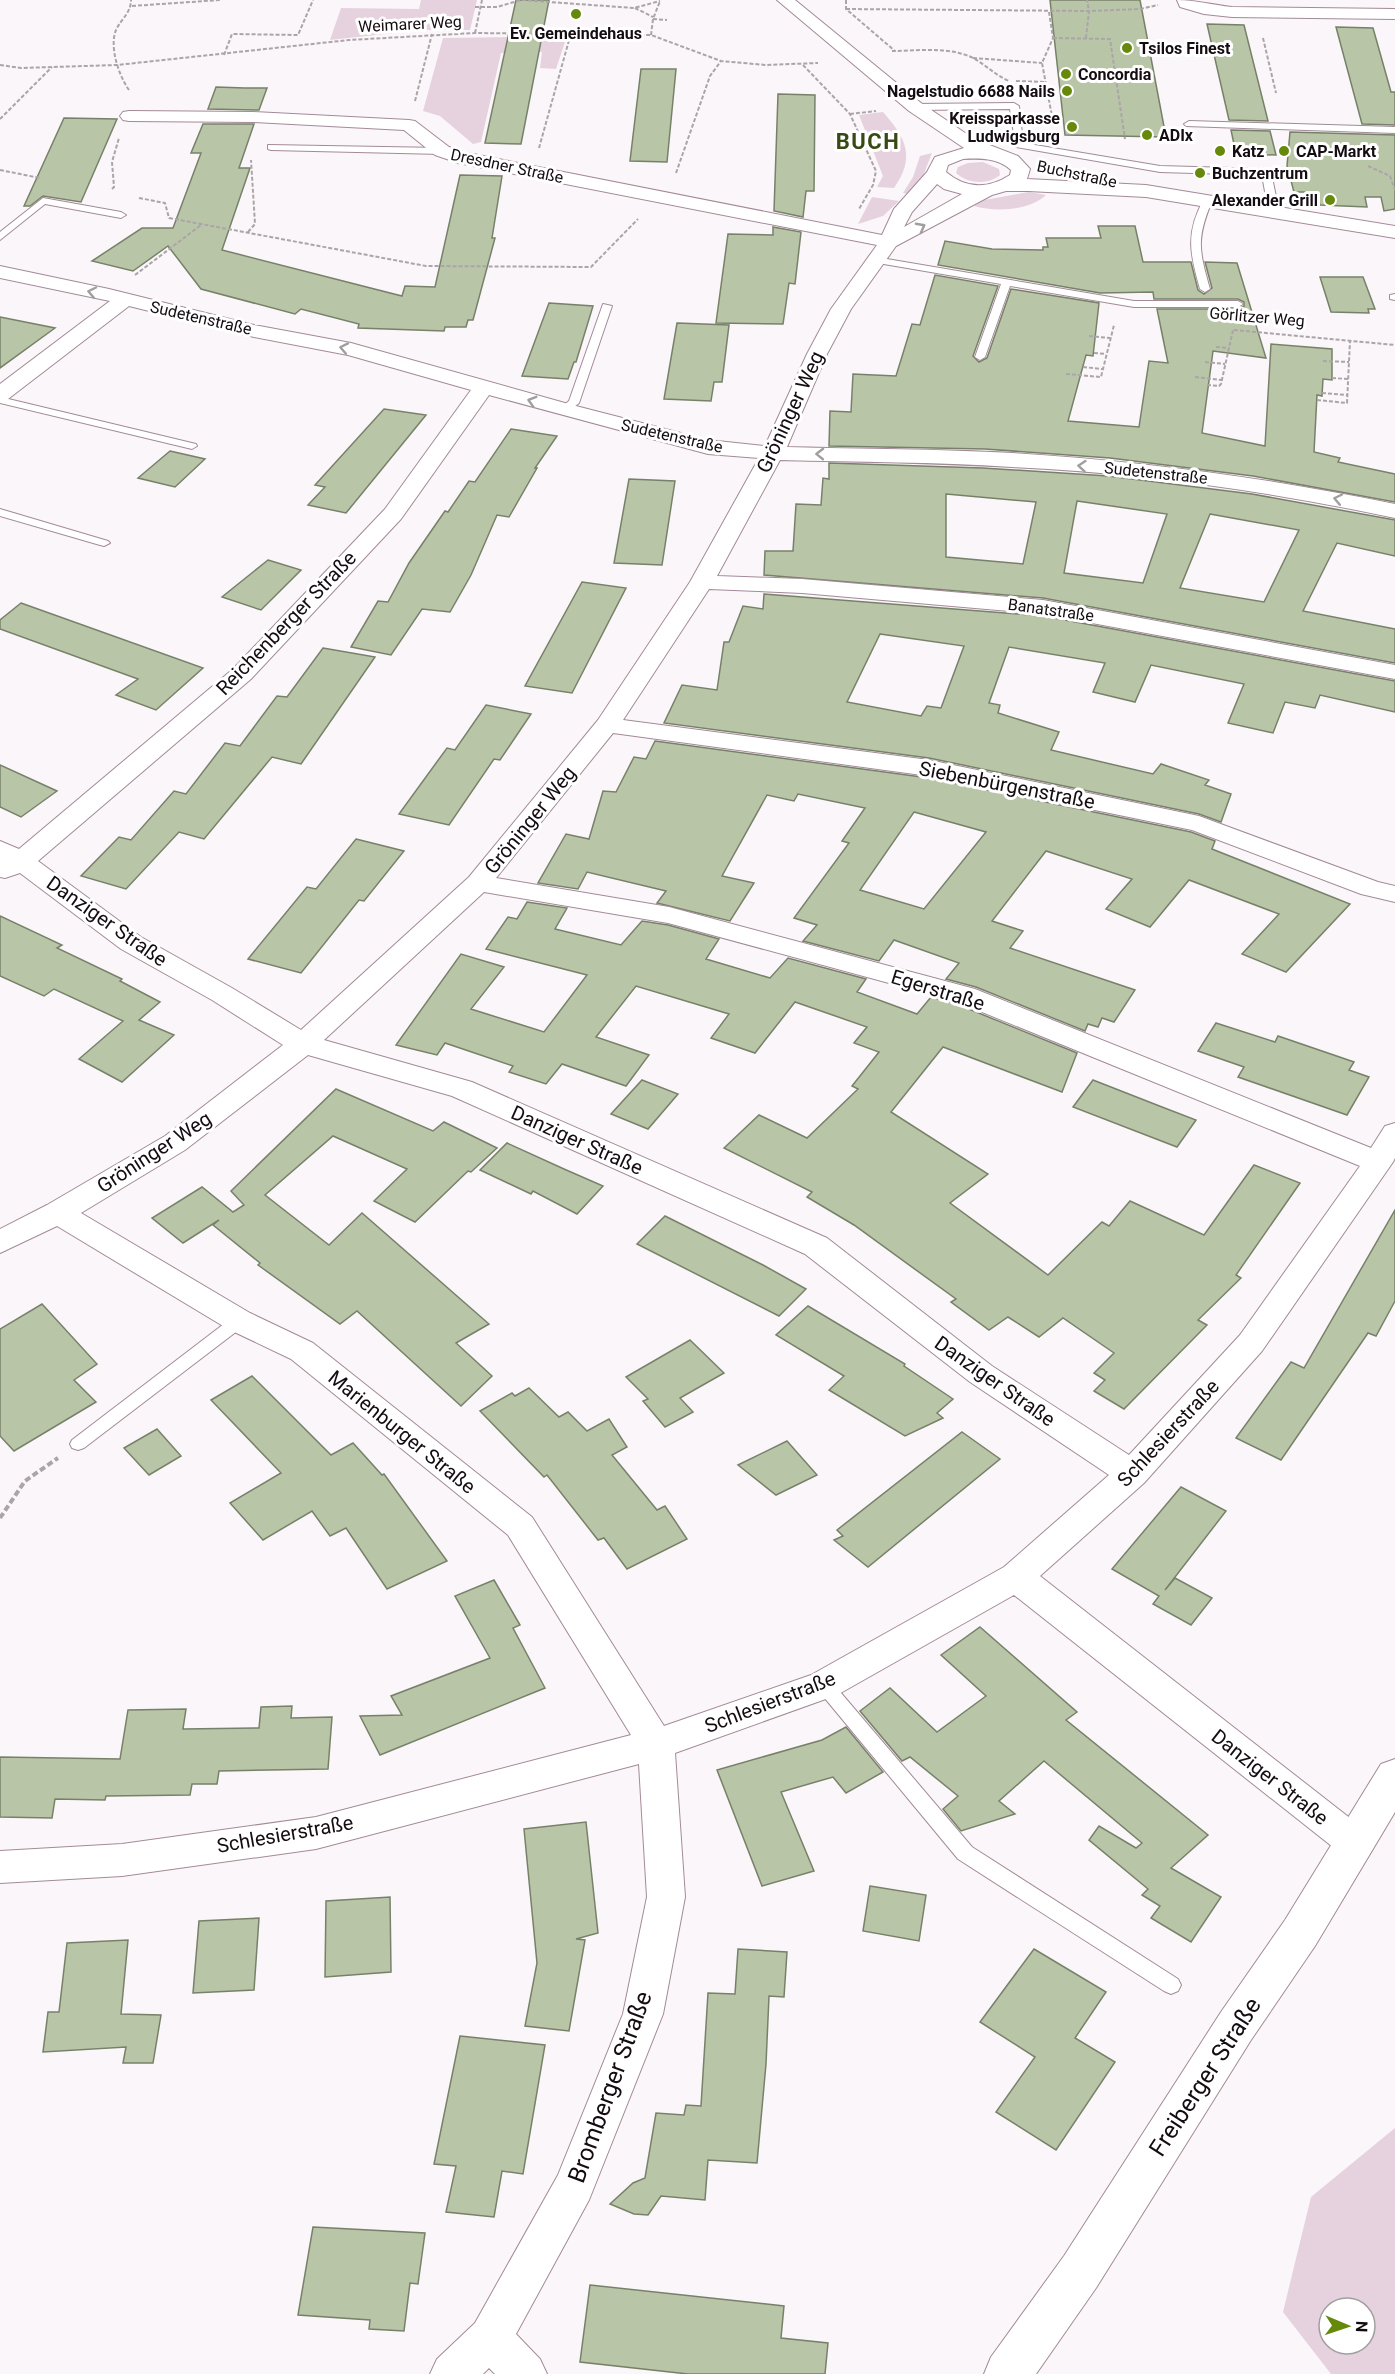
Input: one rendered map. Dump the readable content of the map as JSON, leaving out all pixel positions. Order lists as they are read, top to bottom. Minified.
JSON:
{"streets":{"main road":["Freiberger Straße"],"street":["Dresdner Straße","Buchstraße","Sudetenstraße","Gröninger Weg","Banatstraße","Reichenberger Straße","Siebenbürgenstraße","Danziger Straße","Egerstraße","Marienburger Straße","Schlesierstraße","Bromberger Straße"],"lane":["Görlitzer Weg"],"path":["Weimarer Weg"]},"crossings":[["Dresdner Straße","Gröninger Weg"],["Buchstraße","Gröninger Weg"],["Görlitzer Weg","Gröninger Weg"],["Sudetenstraße","Gröninger Weg"],["Sudetenstraße","Reichenberger Straße"],["Gröninger Weg","Banatstraße"],["Gröninger Weg","Siebenbürgenstraße"],["Gröninger Weg","Danziger Straße"],["Gröninger Weg","Egerstraße"],["Gröninger Weg","Marienburger Straße"],["Reichenberger Straße","Danziger Straße"],["Danziger Straße","Schlesierstraße"],["Danziger Straße","Freiberger Straße"],["Egerstraße","Schlesierstraße"],["Marienburger Straße","Schlesierstraße"],["Marienburger Straße","Bromberger Straße"],["Schlesierstraße","Bromberger Straße"]],"one_way":["Sudetenstraße"],"districts":["BUCH"],"places":["Ev. Gemeindehaus","Tsilos Finest","Concordia","Nagelstudio 6688 Nails","Kreissparkasse Ludwigsburg","ADIx","Katz","CAP-Markt","Buchzentrum","Alexander Grill"],"north":"right"}
